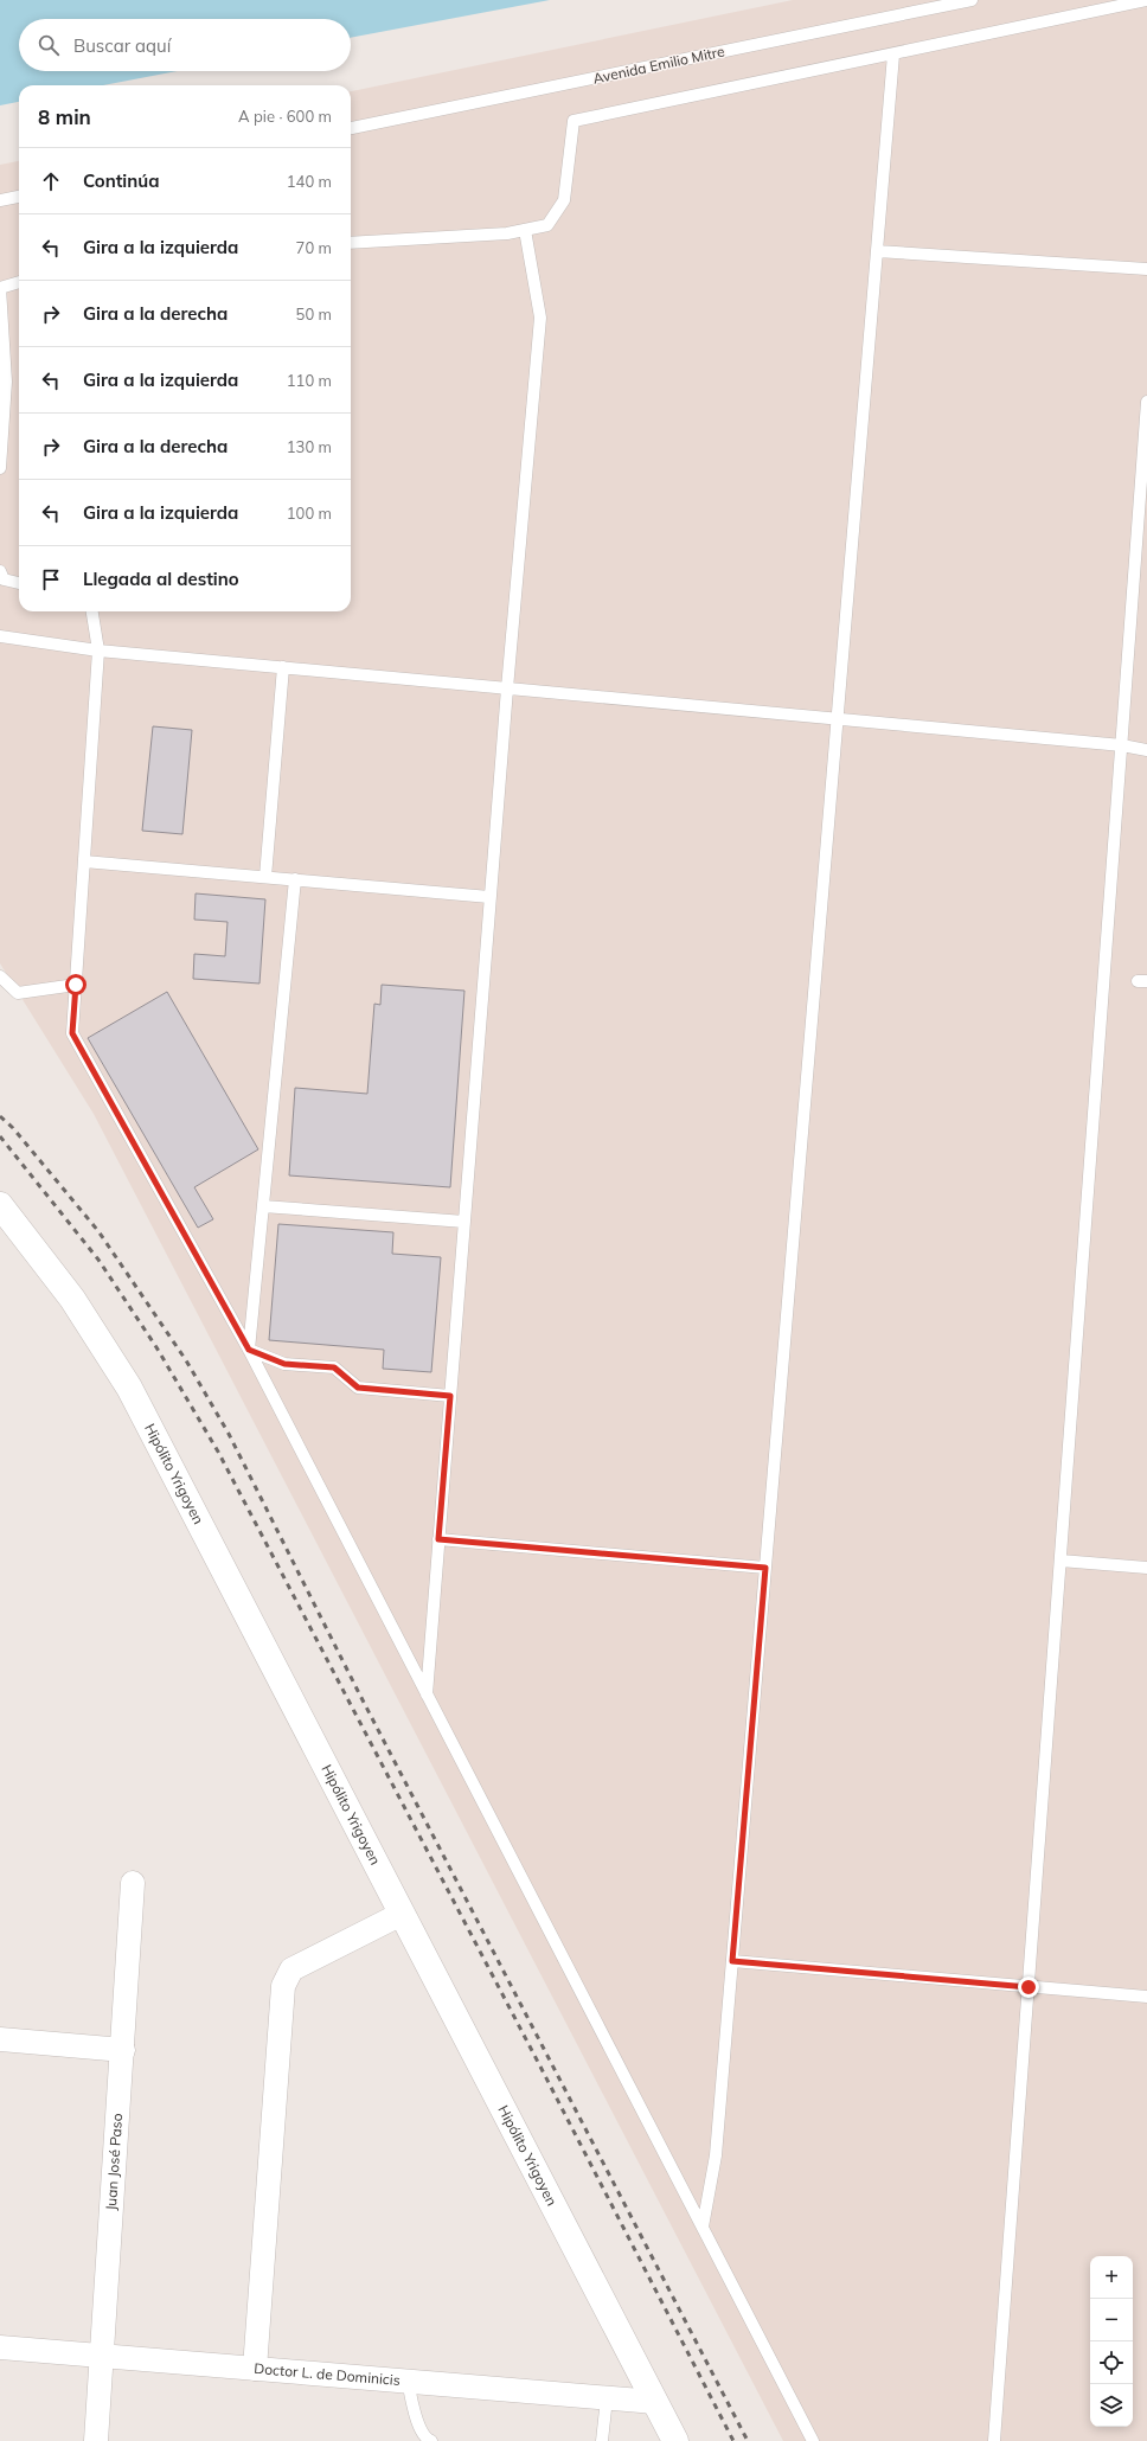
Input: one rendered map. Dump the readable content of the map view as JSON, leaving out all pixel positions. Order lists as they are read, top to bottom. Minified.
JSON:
{"streets":{"street":["Hipólito Yrigoyen","Juan José Paso","Doctor L. de Dominicis"],"lane":["Avenida Emilio Mitre"]},"crossings":[["Hipólito Yrigoyen","Doctor L. de Dominicis"],["Juan José Paso","Doctor L. de Dominicis"]],"page":{"search":"Buscar aquí","heading":["8 min","A pie · 600 m"],"list":[["Continúa","140 m"],["Gira a la izquierda","70 m"],["Gira a la derecha","50 m"],["Gira a la izquierda","110 m"],["Gira a la derecha","130 m"],["Gira a la izquierda","100 m"],"Llegada al destino"],"map_buttons":["+","−"]}}
